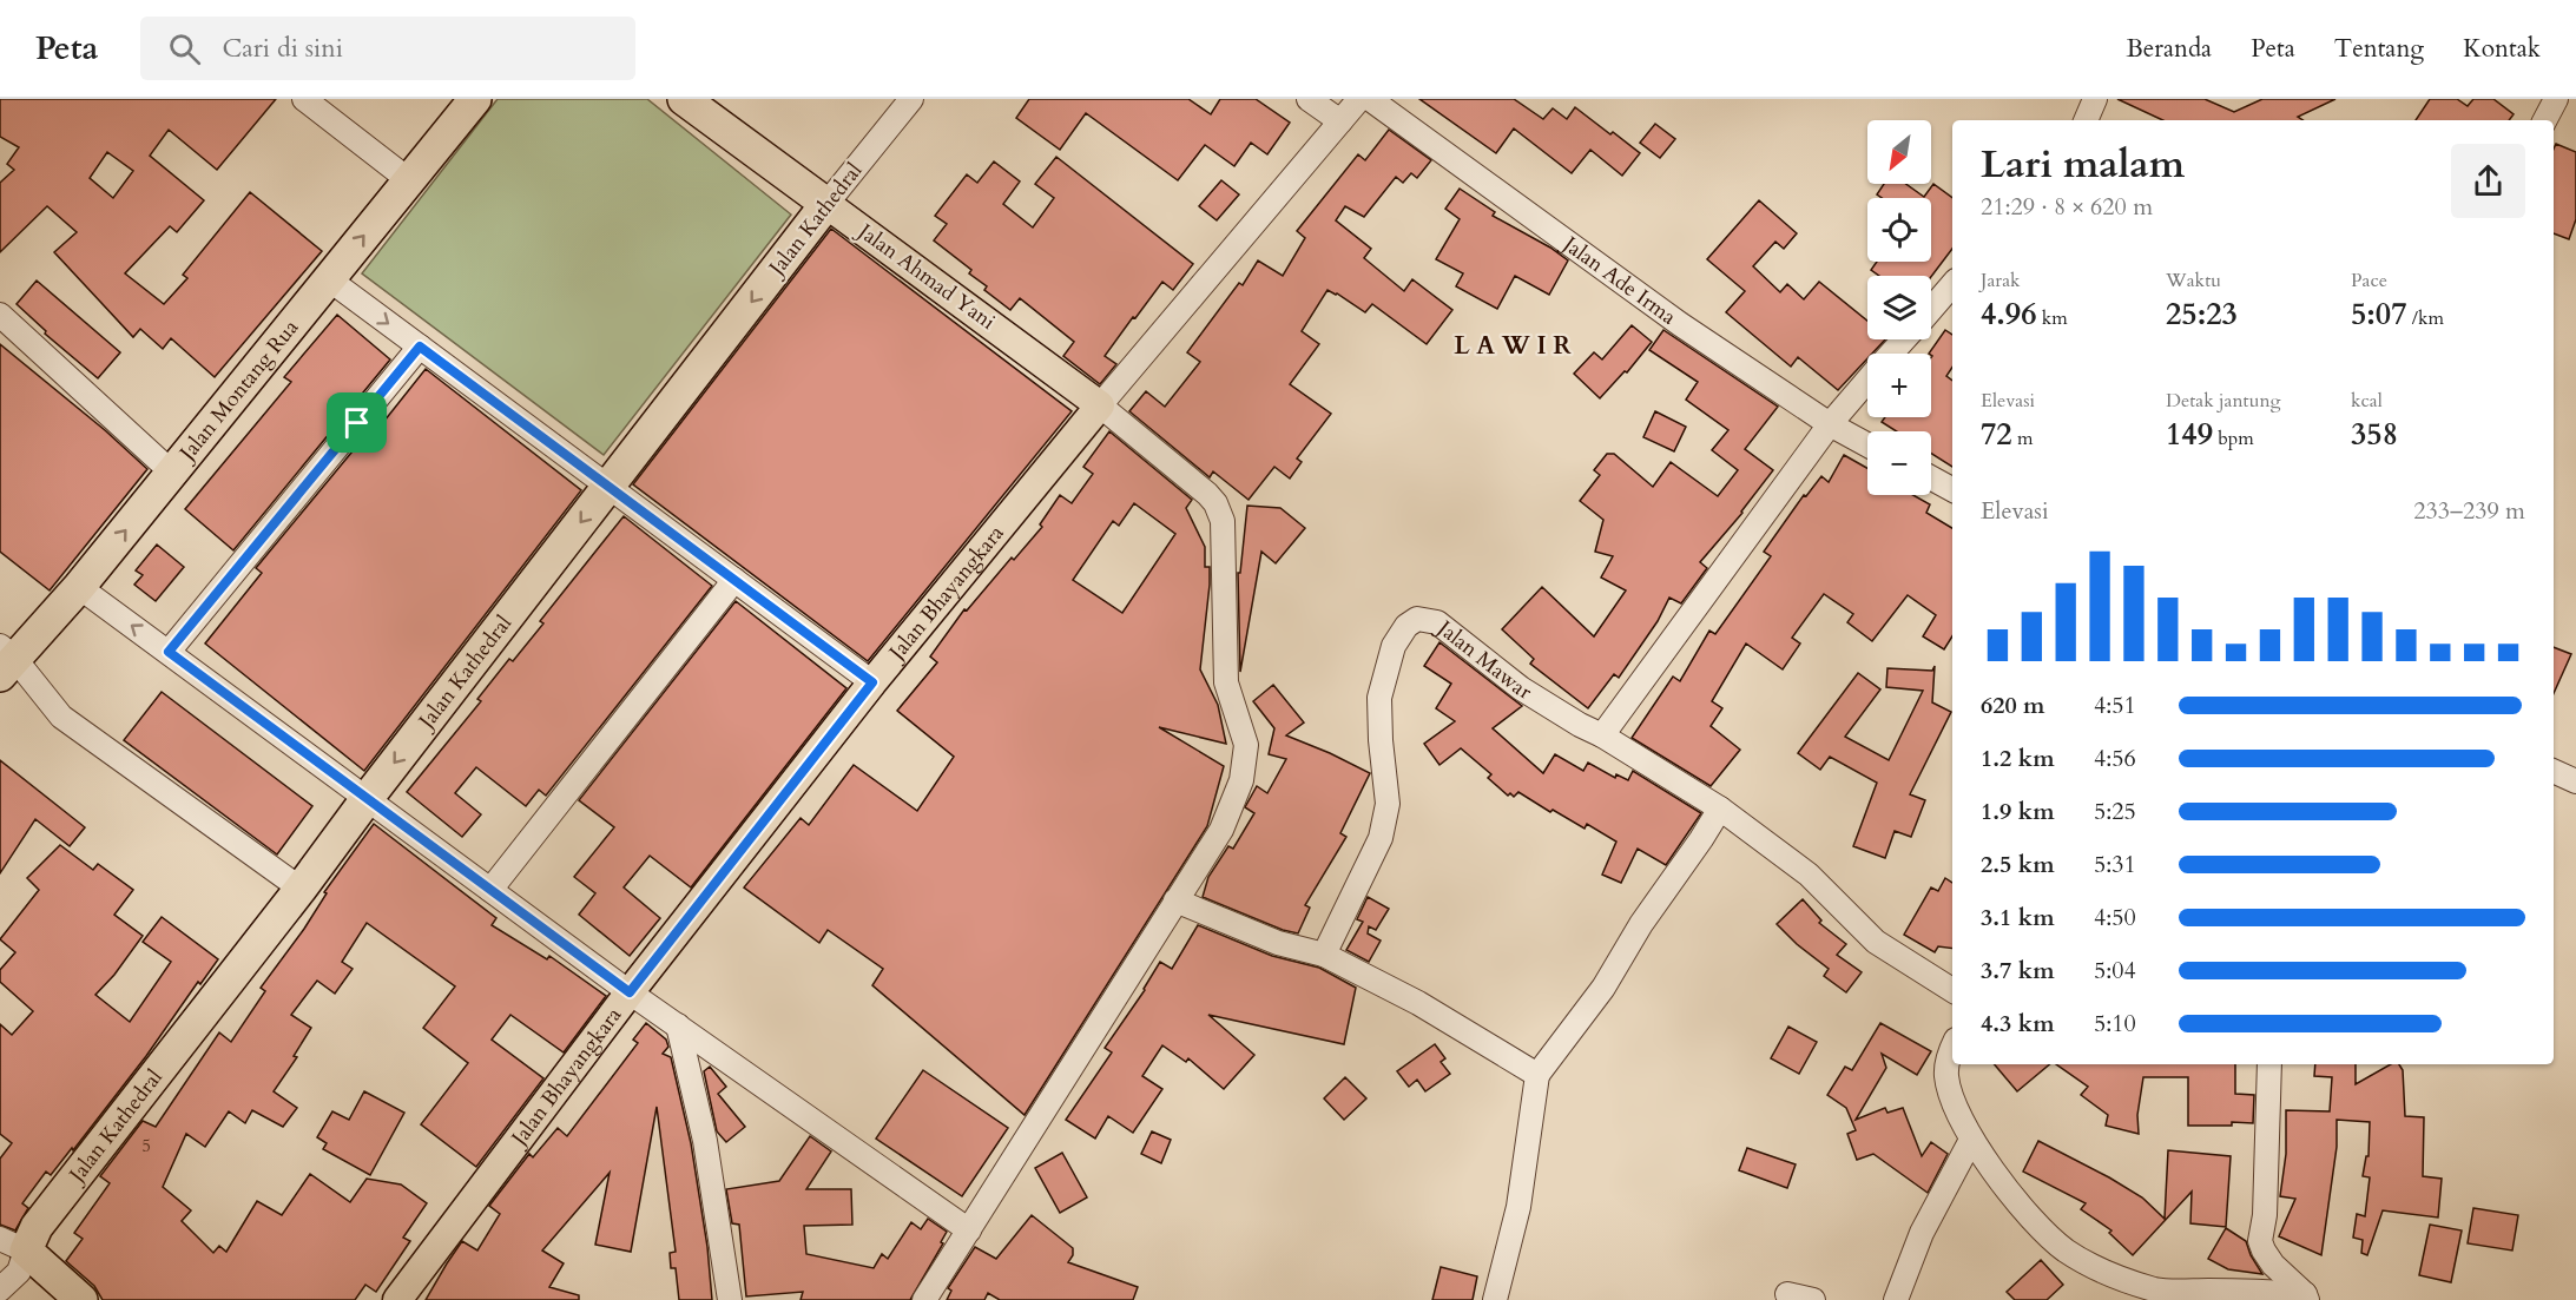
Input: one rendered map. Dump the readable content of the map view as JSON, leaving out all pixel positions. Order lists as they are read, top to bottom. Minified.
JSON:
{"streets":{"highway":["Jalan Kathedral","Jalan Ahmad Yani","Jalan Montang Rua"],"main road":["Jalan Bhayangkara"],"street":["Jalan Ade Irma","Jalan Mawar"]},"crossings":[["Jalan Kathedral","Jalan Ahmad Yani"],["Jalan Ahmad Yani","Jalan Bhayangkara"]],"one_way":["Jalan Montang Rua"],"districts":["L A W I R"],"house_numbers":["5"],"north":"bottom left","page":{"header":"Peta","search":"Cari di sini","nav":["Beranda","Peta","Tentang","Kontak"],"map_buttons":["+","−"],"heading":["Lari malam","21:29 · 8 × 620 m"],"stats":[["Jarak","4.96 km"],["Waktu","25:23"],["Pace","5:07 /km"],["Elevasi","72 m"],["Detak jantung","149 bpm"],["kcal","358"]],"chart":["Elevasi","233–239 m"],"list":[{"name":"620 m","note":"4:51"},{"name":"1.2 km","note":"4:56"},{"name":"1.9 km","note":"5:25"},{"name":"2.5 km","note":"5:31"},{"name":"3.1 km","note":"4:50"},{"name":"3.7 km","note":"5:04"},{"name":"4.3 km","note":"5:10"}]}}
